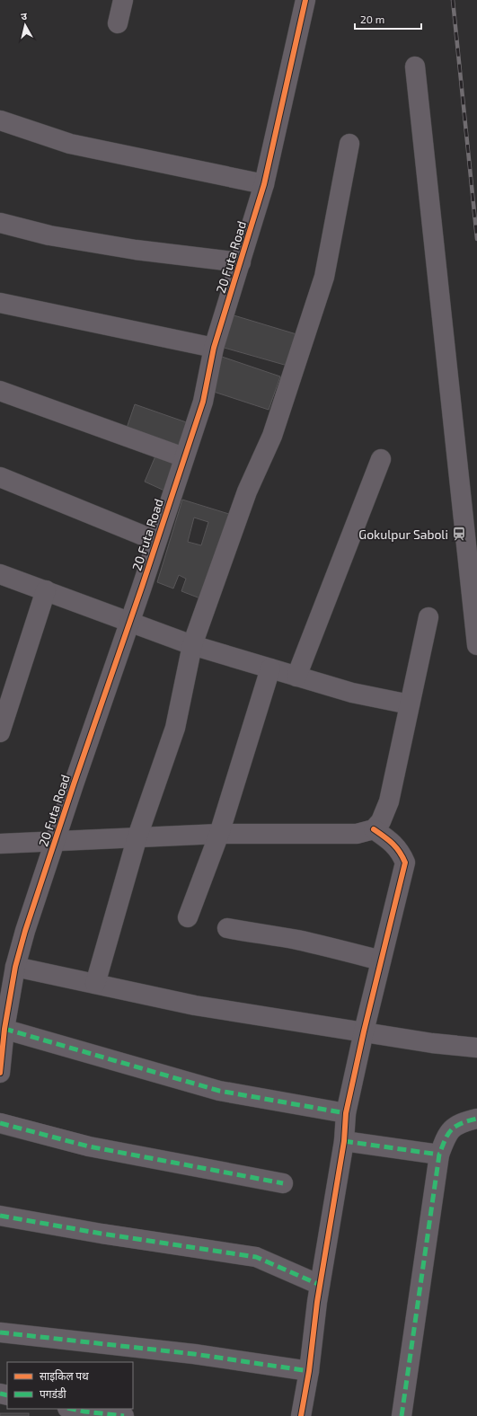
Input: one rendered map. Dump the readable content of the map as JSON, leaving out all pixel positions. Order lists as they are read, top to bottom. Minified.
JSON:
{"streets":{"street":["20 Futa Road"]},"places":{"station":["Gokulpur Saboli"]},"legend":["साइकिल पथ","पगडंडी"],"scale_bar":"20 m","north":"top"}
